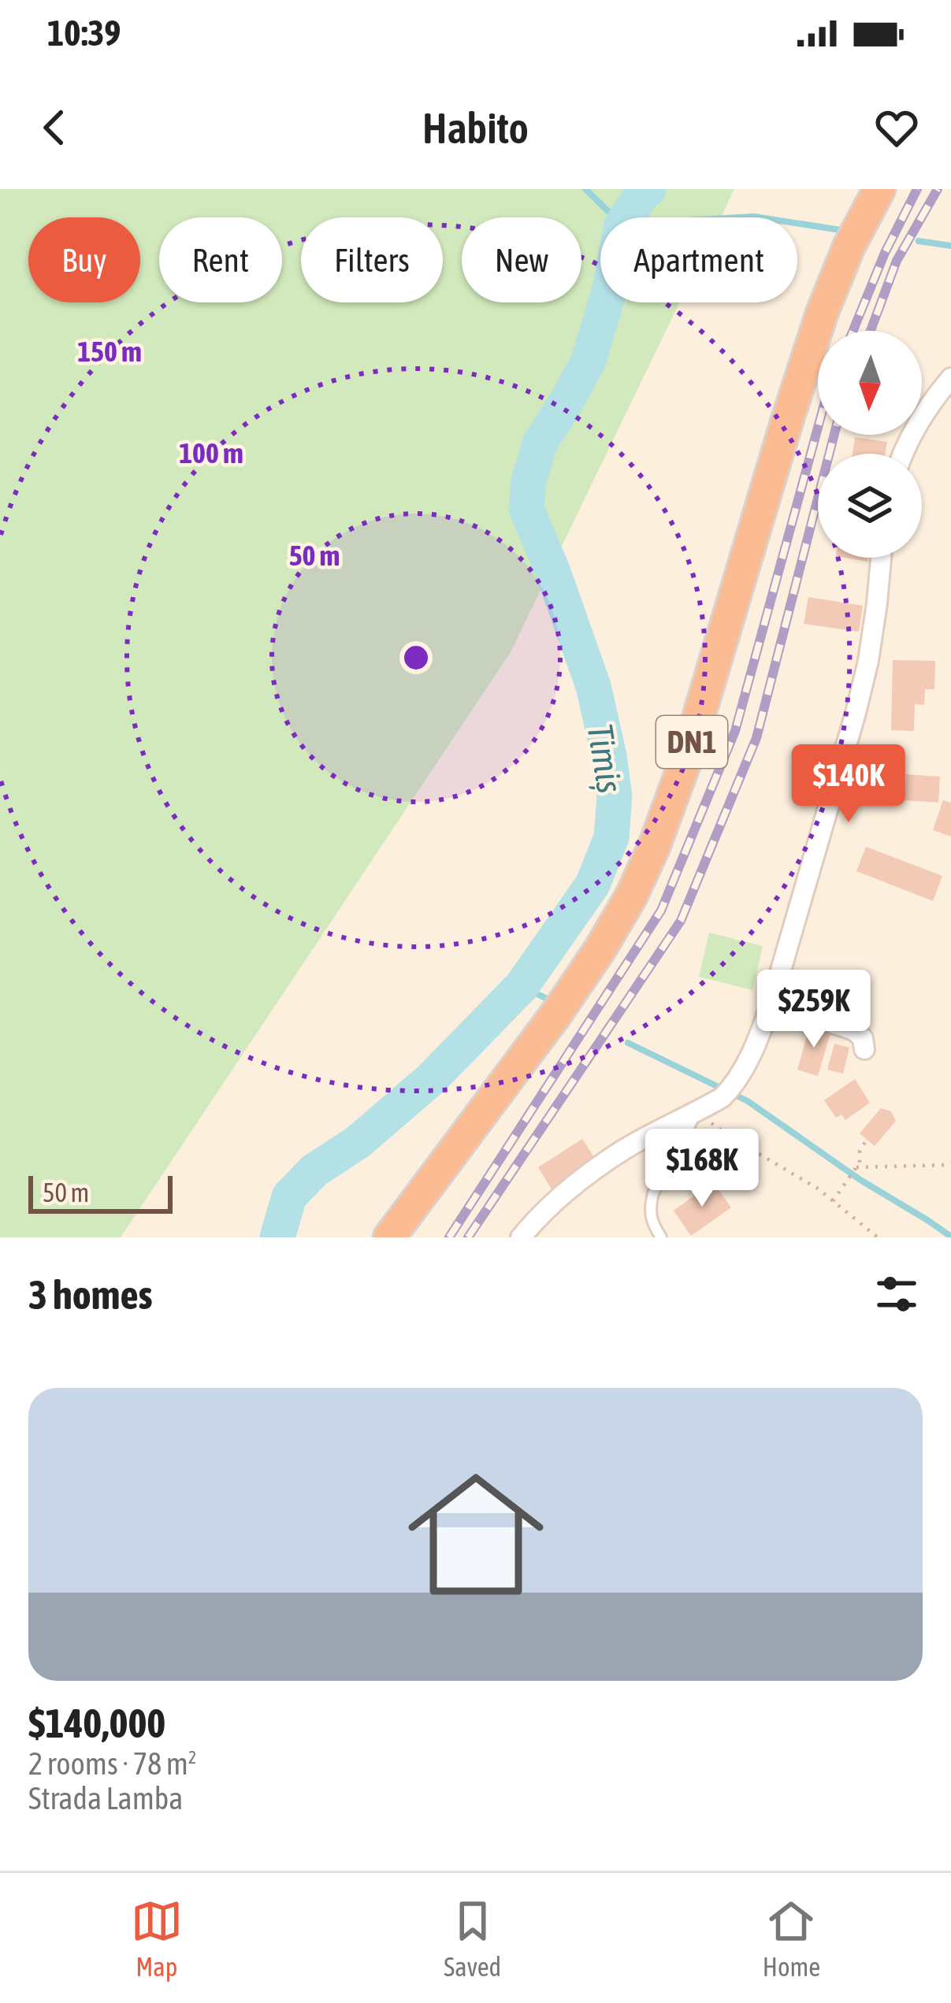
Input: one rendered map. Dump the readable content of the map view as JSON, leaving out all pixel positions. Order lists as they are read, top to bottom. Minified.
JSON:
{"streets":{"highway":["DN1"]},"water":["Timiș"],"scale_bar":"50 m","north":"bottom","page":{"status":"10:39","header":"Habito","chip":["Buy","Rent","Filters","New","Apartment"],"price":["$140K","$259K","$168K"],"scale":"50 m","heading":"3 homes","list":[{"name":"$140,000","note":"2 rooms · 78 m² · Strada Lamba"}],"tabs":["Map","Saved","Home"]},"rings":["150 m","100 m","50 m"]}
